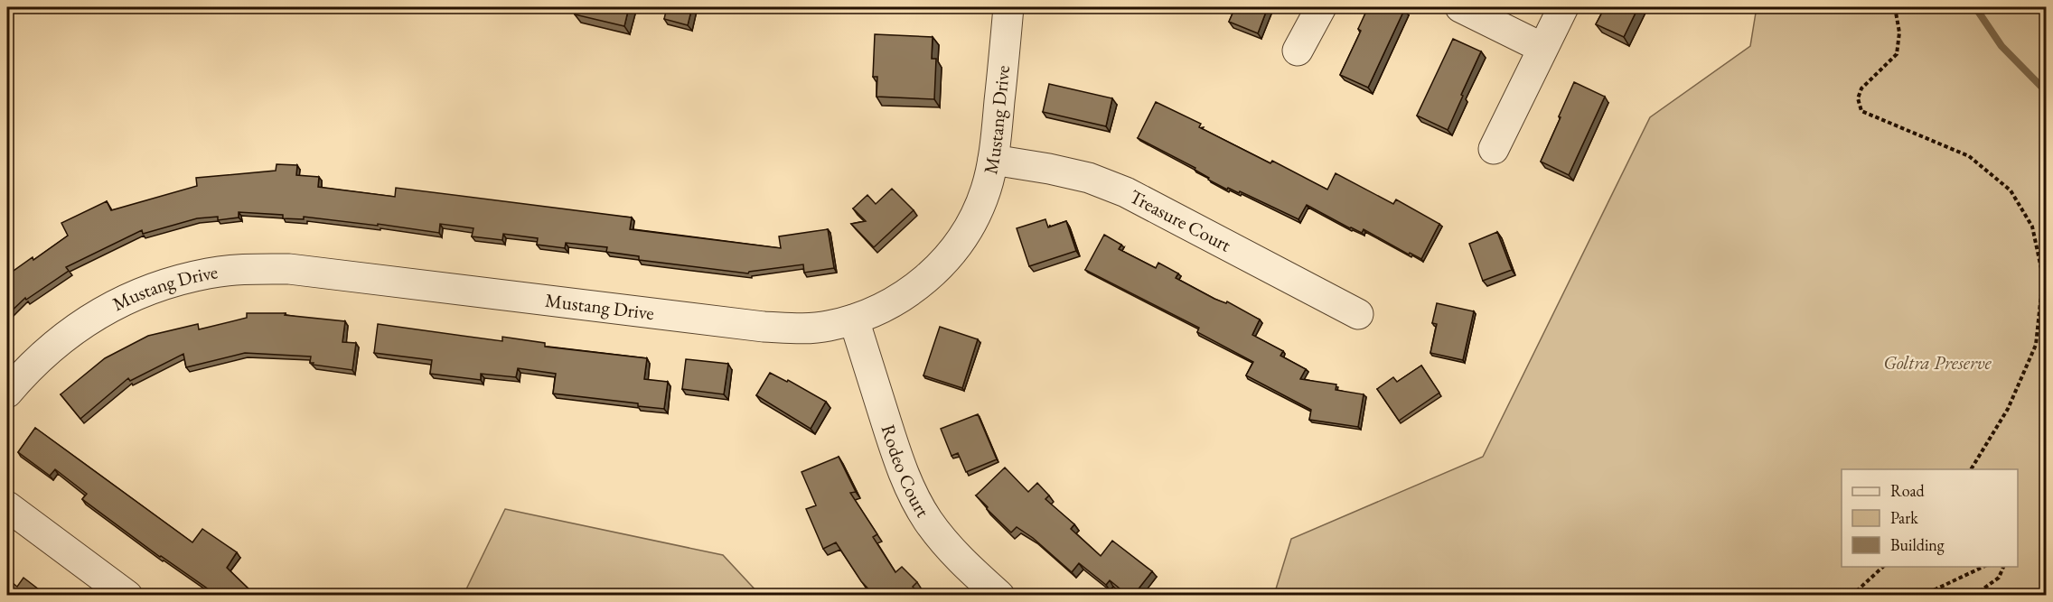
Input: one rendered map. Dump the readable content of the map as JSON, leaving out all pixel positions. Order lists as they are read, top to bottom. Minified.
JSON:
{"streets":{"street":["Mustang Drive","Treasure Court","Rodeo Court"]},"crossings":[["Mustang Drive","Treasure Court"],["Mustang Drive","Rodeo Court"]],"parks":["Goltra Preserve"],"legend":["Road","Park","Building"]}
